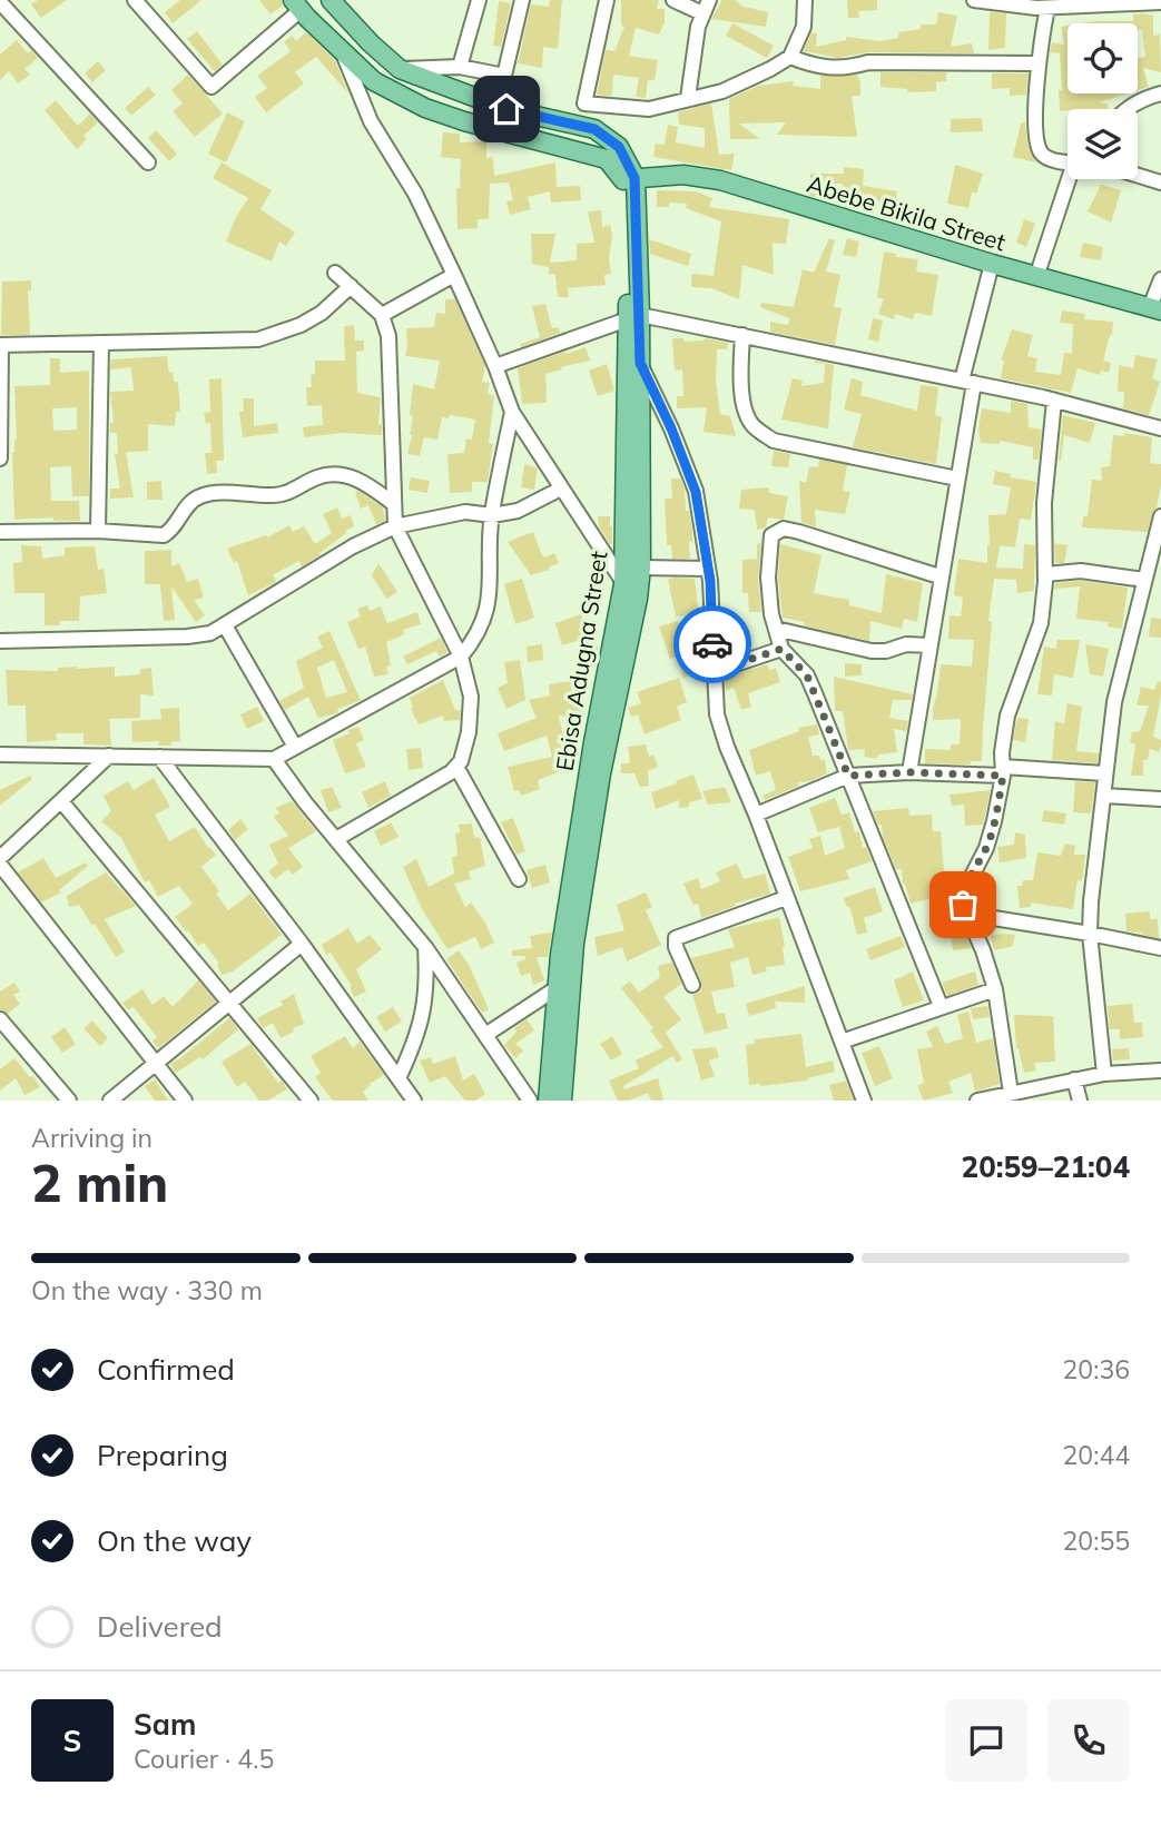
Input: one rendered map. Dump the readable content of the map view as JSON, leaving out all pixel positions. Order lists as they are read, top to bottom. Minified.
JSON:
{"streets":{"main road":["Abebe Bikila Street","Ebisa Adugna Street"]},"crossings":[["Abebe Bikila Street","Ebisa Adugna Street"]],"page":{"heading":["2 min","Arriving in","20:59–21:04"],"panel":["Sam","Courier · 4.5"],"bar":"On the way · 330 m","list":[["Confirmed","20:36"],["Preparing","20:44"],["On the way","20:55"],"Delivered"],"round":"S"}}
